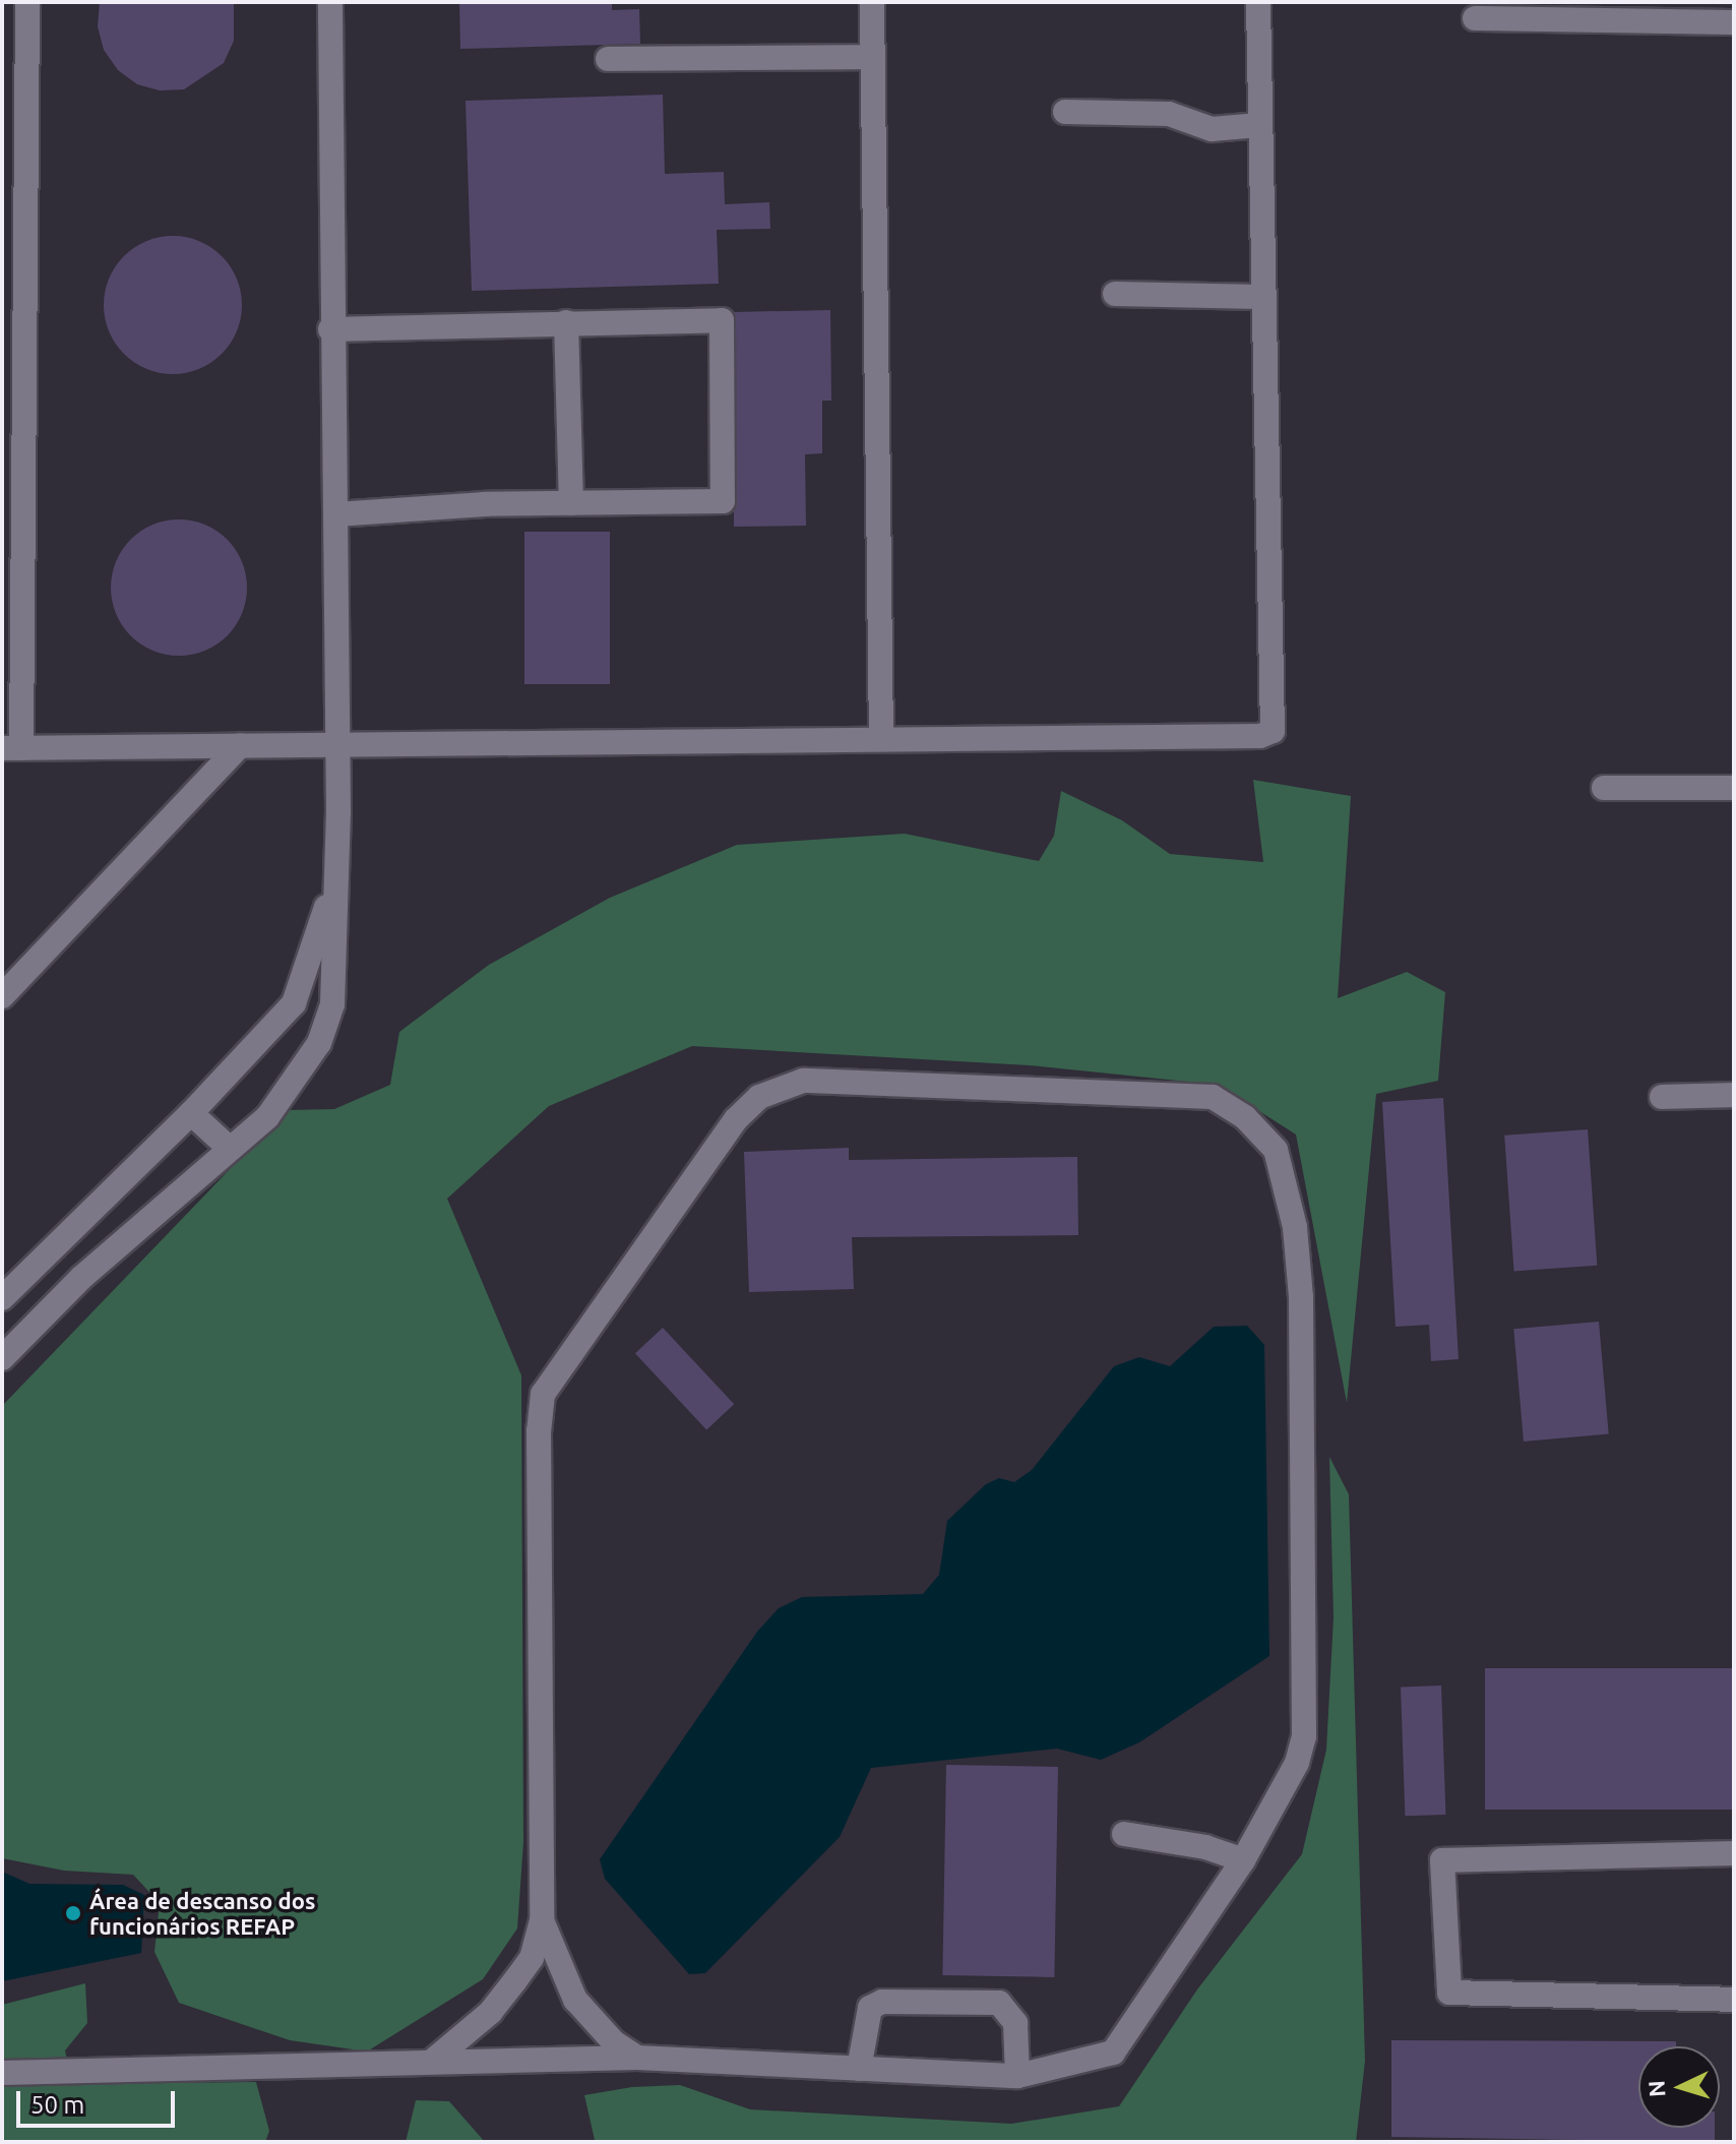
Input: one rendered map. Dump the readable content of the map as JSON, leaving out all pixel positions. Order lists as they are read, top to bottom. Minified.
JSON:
{"places":["Área de descanso dos funcionários REFAP"],"scale_bar":"50 m","north":"left"}
